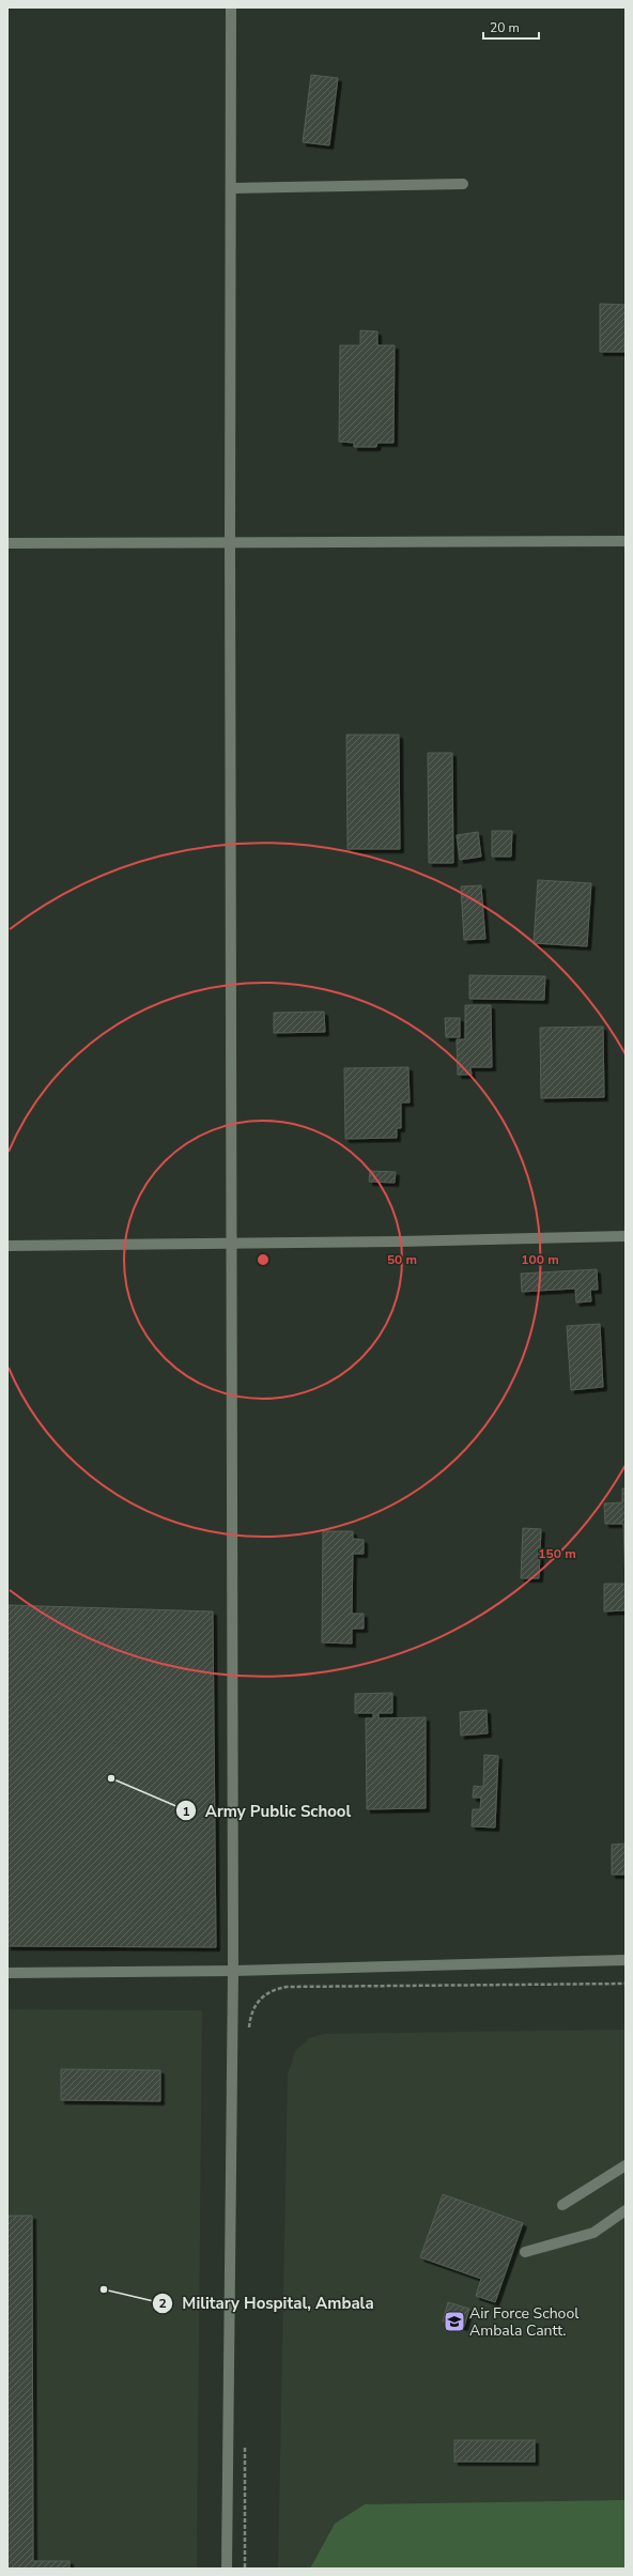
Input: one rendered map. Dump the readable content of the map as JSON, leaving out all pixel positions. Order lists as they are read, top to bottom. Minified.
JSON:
{"places":{"other":["Army Public School","Military Hospital, Ambala"],"school or university":["Air Force School Ambala Cantt."]},"scale_bar":"20 m","rings":["50 m","100 m","150 m"]}
